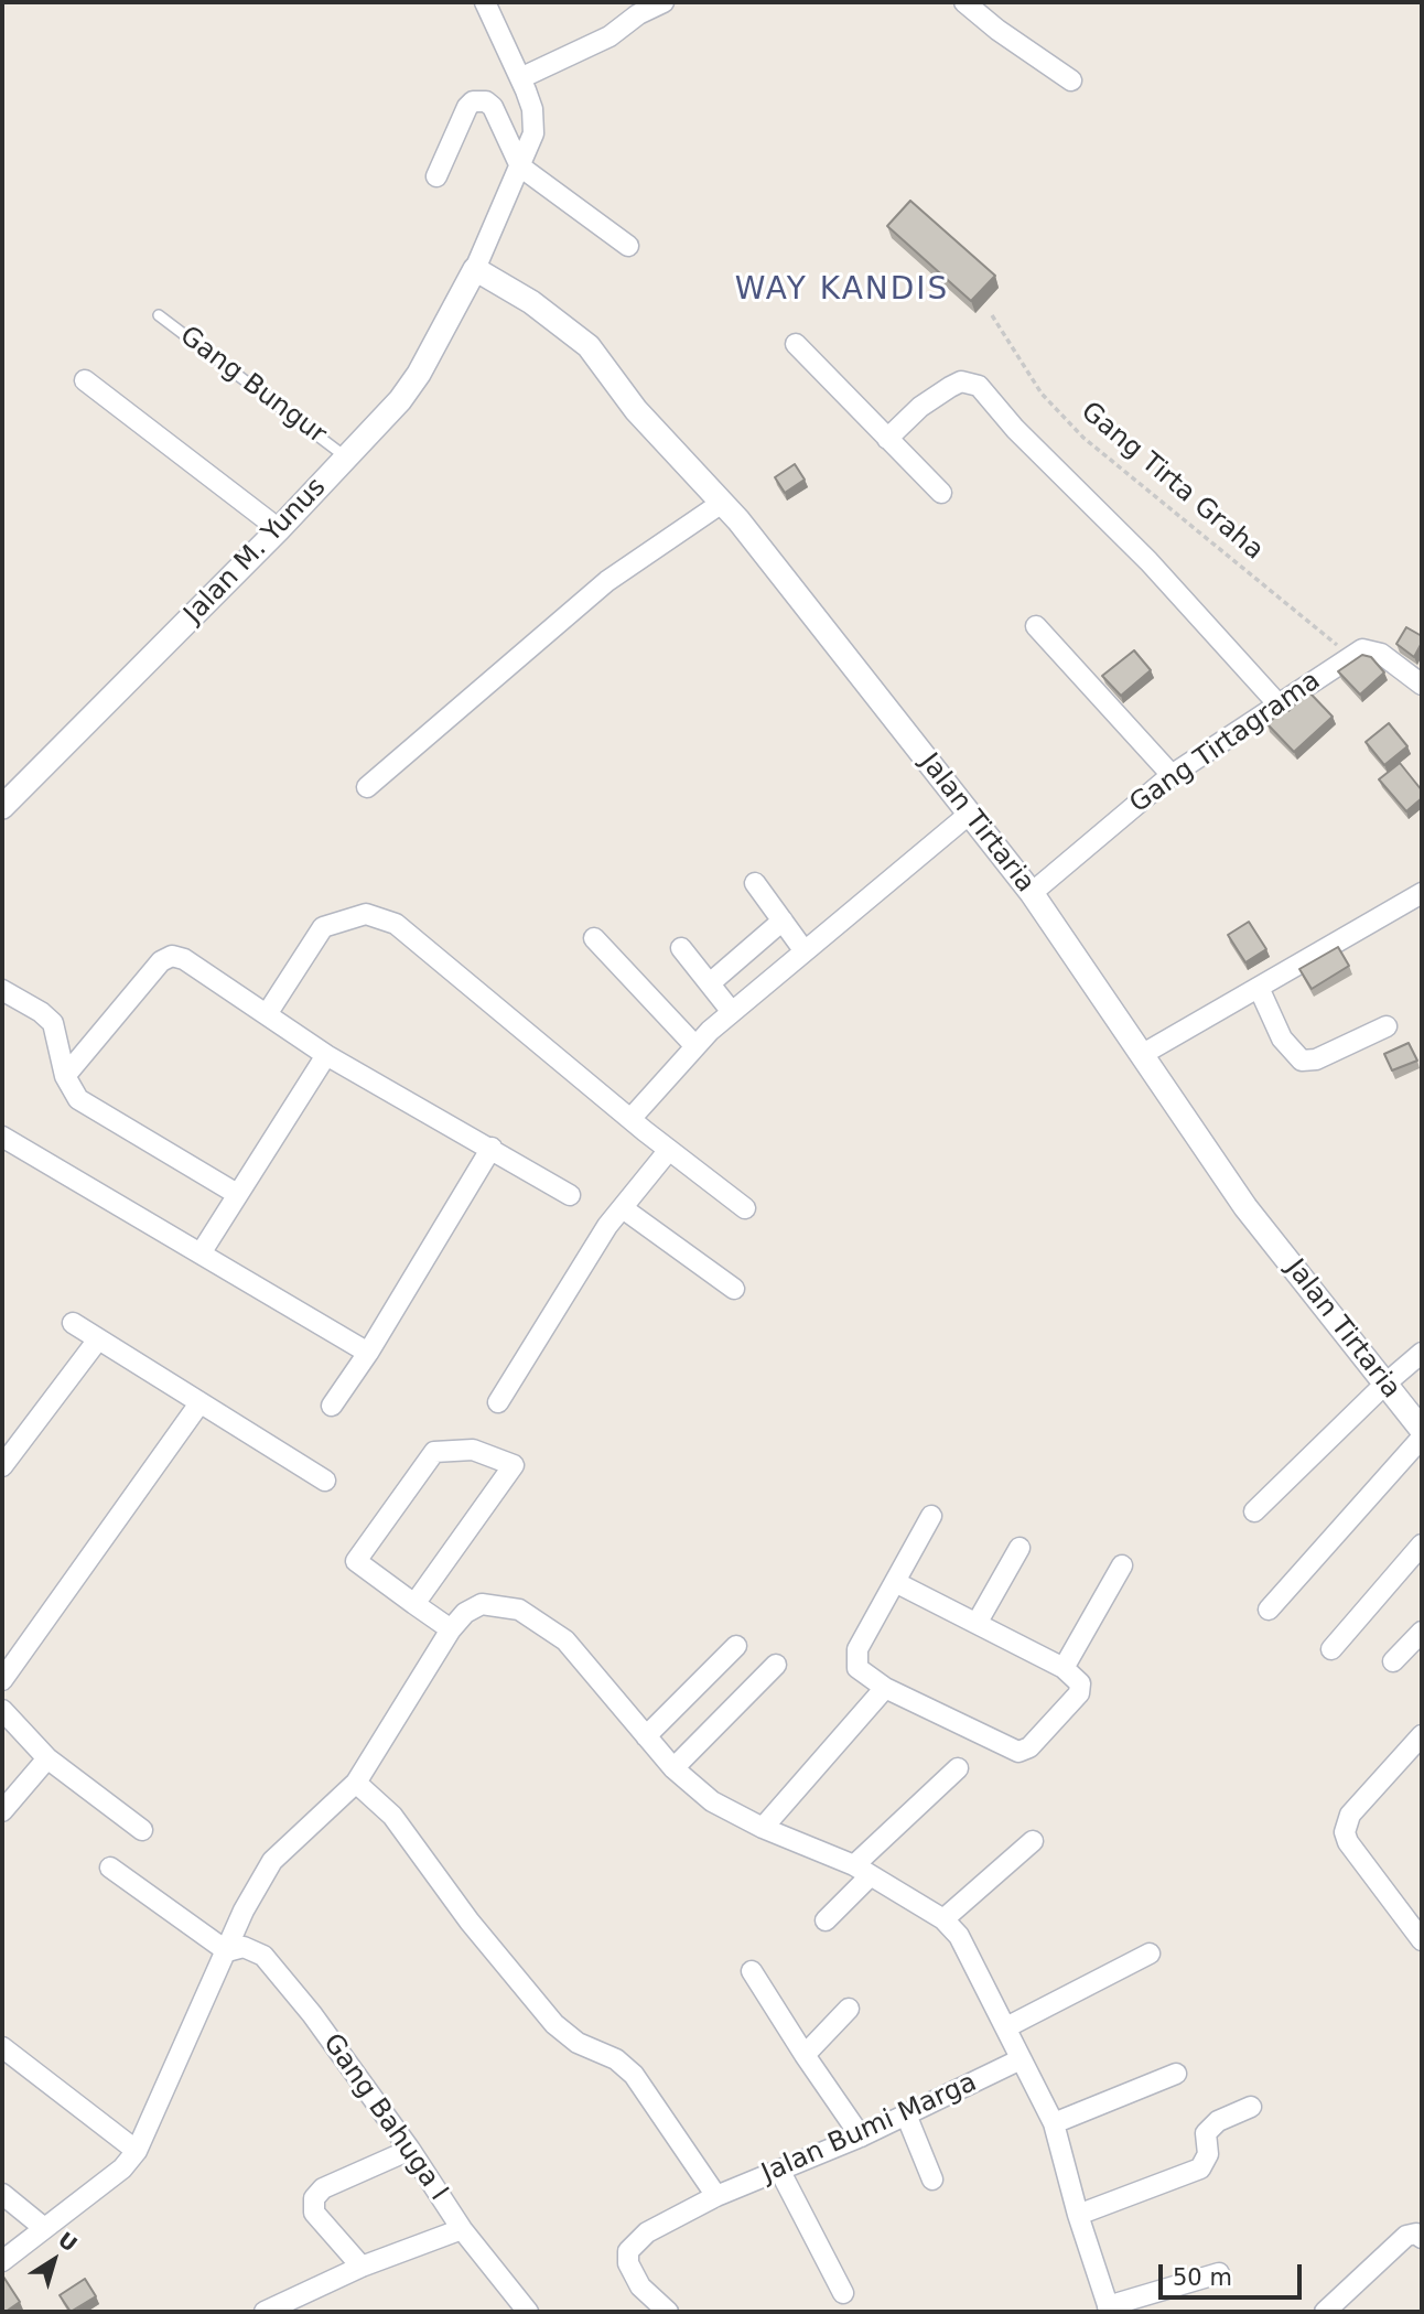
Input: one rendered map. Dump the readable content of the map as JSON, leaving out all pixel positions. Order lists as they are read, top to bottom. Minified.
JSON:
{"streets":{"street":["Jalan M. Yunus","Gang Tirtagrama","Jalan Tirtaria","Gang Bahuga I","Jalan Bumi Marga"],"lane":["Gang Bungur"],"path":["Gang Tirta Graha"]},"crossings":[["Gang Bungur","Jalan M. Yunus"],["Gang Tirta Graha","Gang Tirtagrama"],["Jalan M. Yunus","Jalan Tirtaria"],["Gang Tirtagrama","Jalan Tirtaria"]],"districts":["WAY KANDIS"],"scale_bar":"50 m","north":"top right"}
